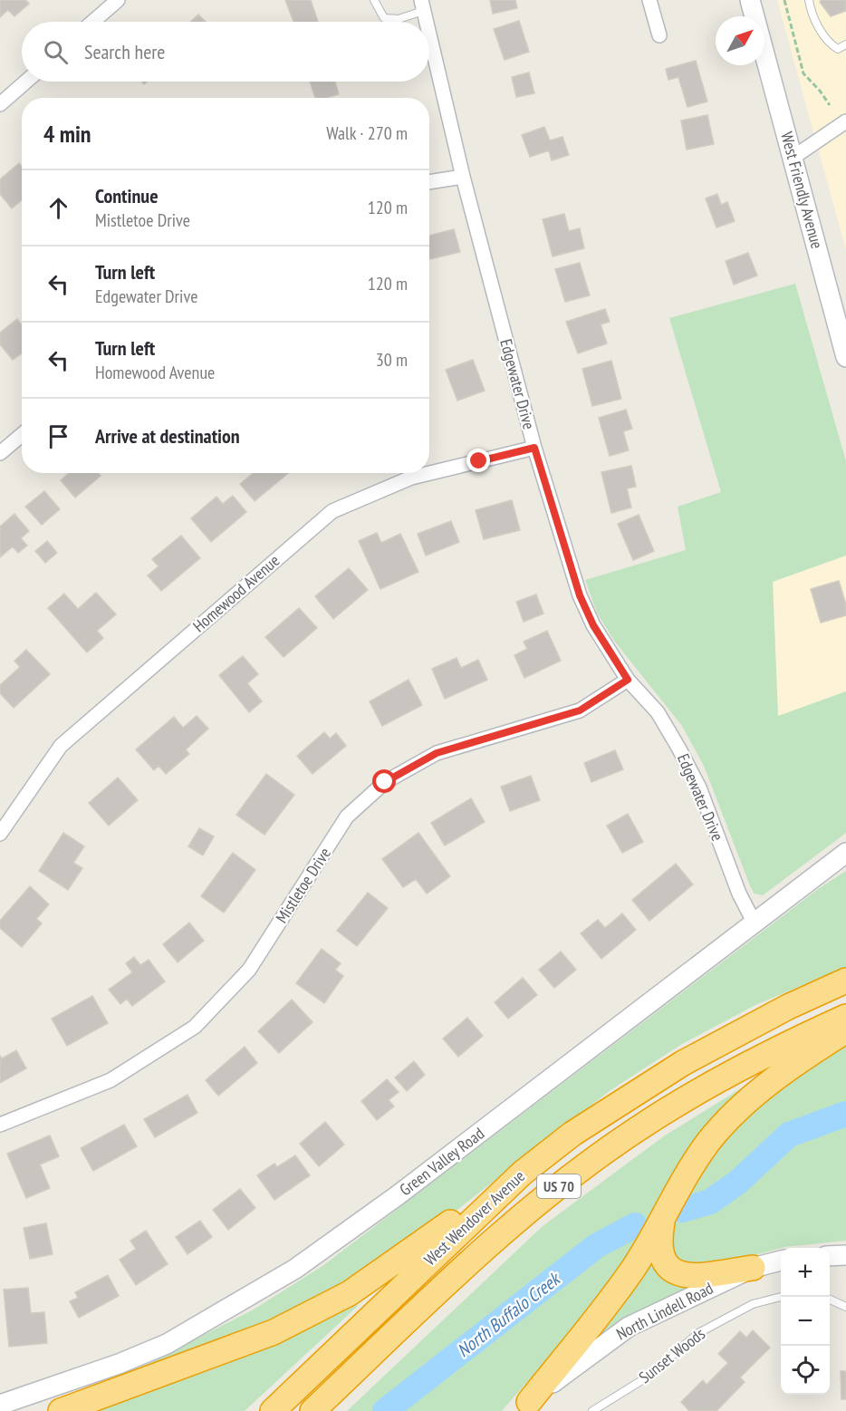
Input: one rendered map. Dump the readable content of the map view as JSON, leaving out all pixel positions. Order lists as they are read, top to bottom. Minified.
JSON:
{"streets":{"highway":["US 70","West Wendover Avenue"],"main road":["West Friendly Avenue","Green Valley Road","North Lindell Road"],"street":["Edgewater Drive","Homewood Avenue","Mistletoe Drive"],"lane":["Sunset Woods"]},"crossings":[["Edgewater Drive","Homewood Avenue"],["Edgewater Drive","Mistletoe Drive"],["Edgewater Drive","Green Valley Road"]],"water":["North Buffalo Creek"],"north":"top right","page":{"search":"Search here","heading":["4 min","Walk · 270 m"],"list":[["Continue","Mistletoe Drive","120 m"],["Turn left","Edgewater Drive","120 m"],["Turn left","Homewood Avenue","30 m"],"Arrive at destination"],"map_buttons":["+","−"]}}
